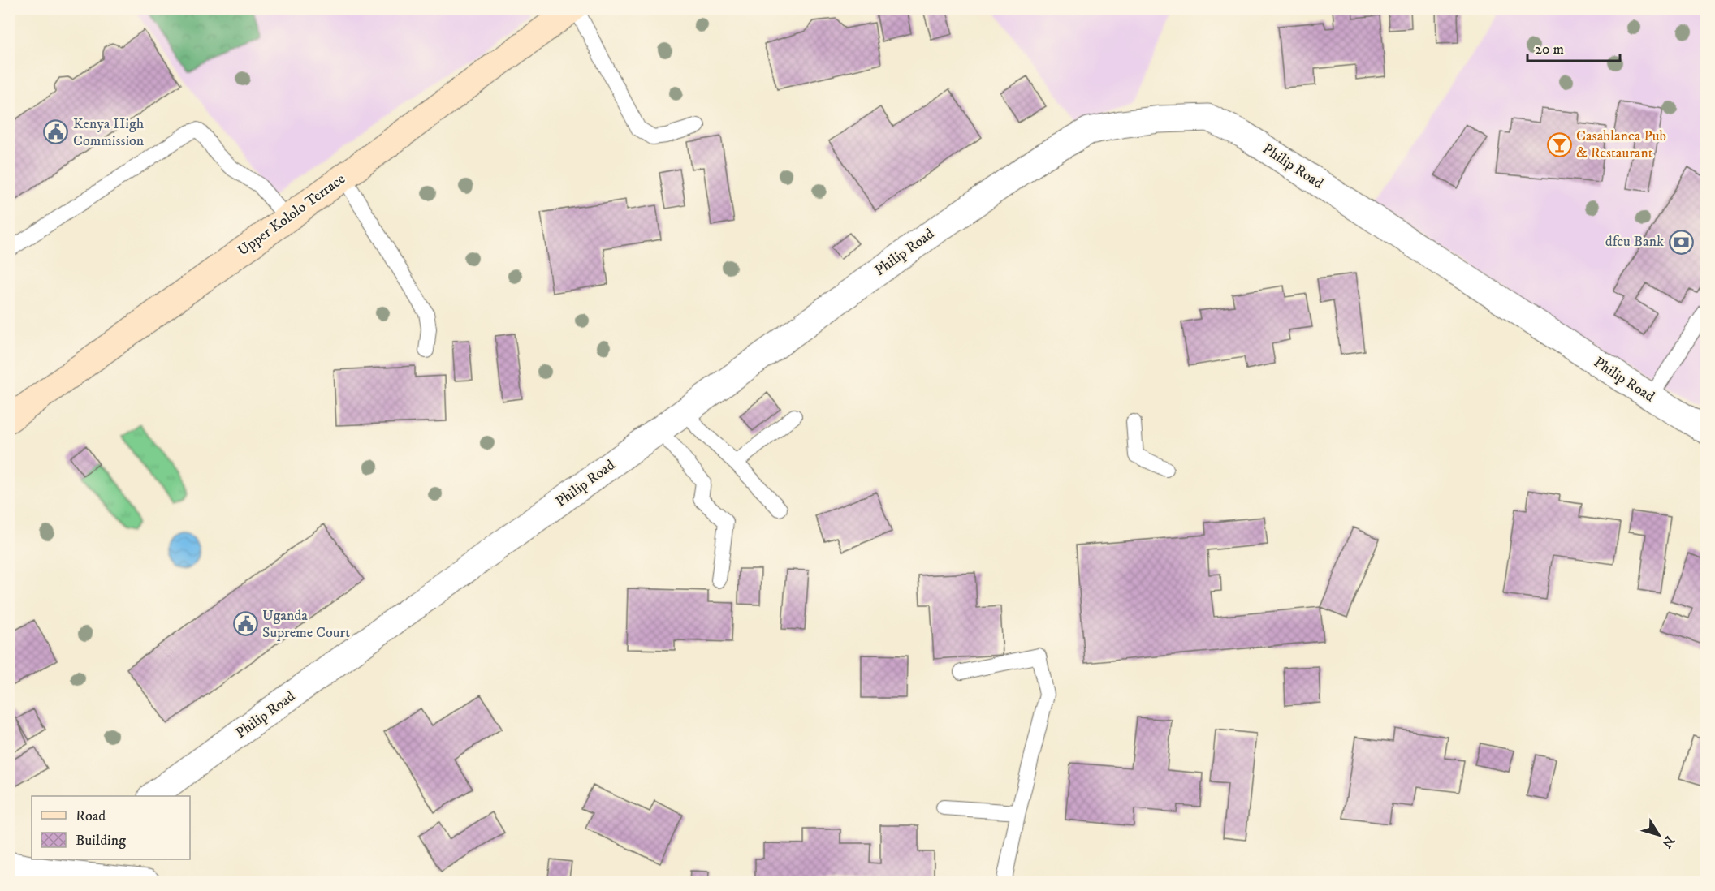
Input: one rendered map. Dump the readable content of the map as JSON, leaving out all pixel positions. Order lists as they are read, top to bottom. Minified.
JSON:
{"streets":{"main road":["Upper Kololo Terrace"],"street":["Philip Road"]},"places":{"public building":["Kenya High Commission","Uganda Supreme Court"],"bar":["Casablanca Pub & Restaurant"],"bank":["dfcu Bank"]},"legend":["Road","Building"],"scale_bar":"20 m","north":"bottom right"}
